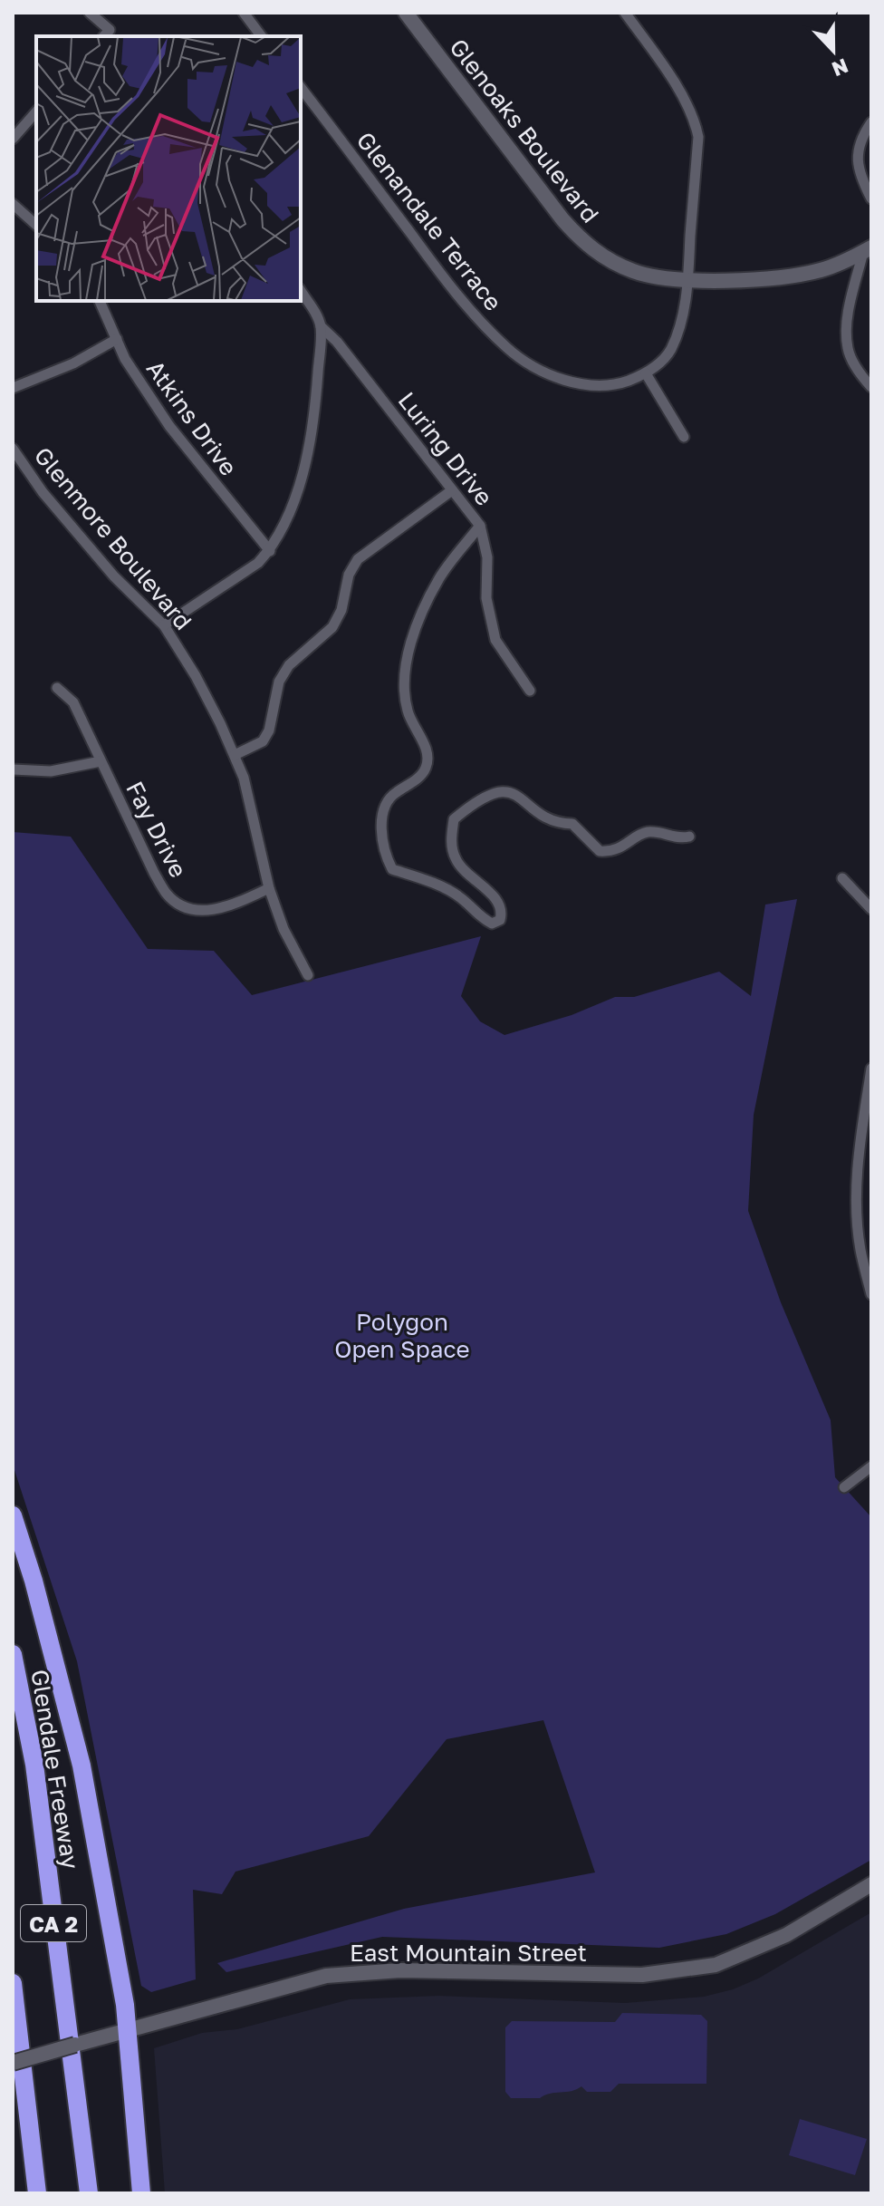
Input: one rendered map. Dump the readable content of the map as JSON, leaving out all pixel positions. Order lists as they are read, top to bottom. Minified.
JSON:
{"streets":{"highway":["Glendale Freeway","CA 2"],"main road":["Glenoaks Boulevard","East Mountain Street"],"street":["Glenandale Terrace","Atkins Drive","Luring Drive","Glenmore Boulevard","Fay Drive"]},"crossings":[["Glenoaks Boulevard","Glenandale Terrace"],["Glenmore Boulevard","Fay Drive"]],"parks":["Polygon Open Space"],"north":"bottom"}
